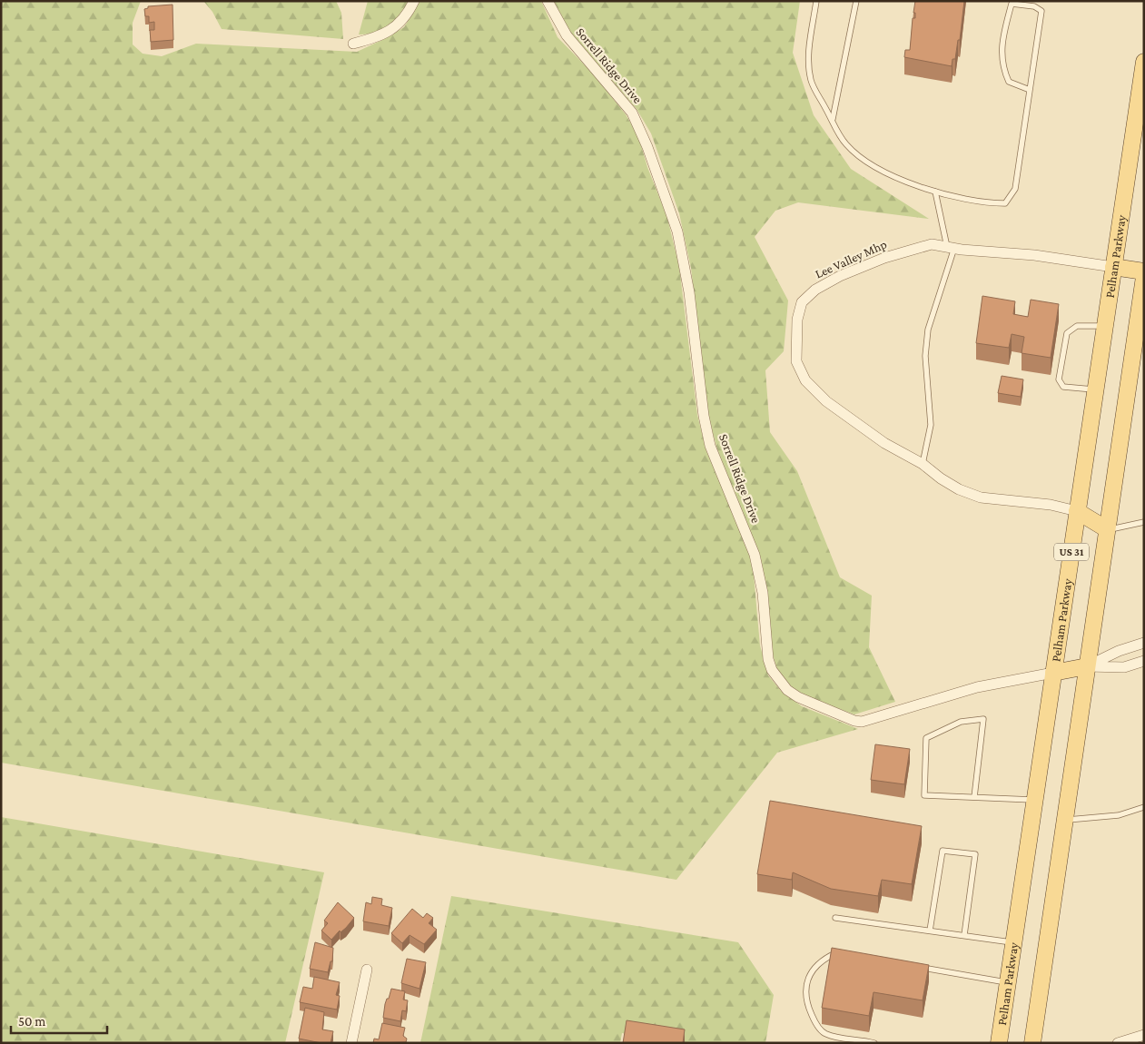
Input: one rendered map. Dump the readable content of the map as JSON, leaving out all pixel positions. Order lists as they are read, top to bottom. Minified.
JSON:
{"streets":{"main road":["Pelham Parkway","US 31"],"street":["Sorrell Ridge Drive","Lee Valley Mhp"]},"crossings":[["Sorrell Ridge Drive","Pelham Parkway"],["Pelham Parkway","Lee Valley Mhp"]],"scale_bar":"50 m"}
